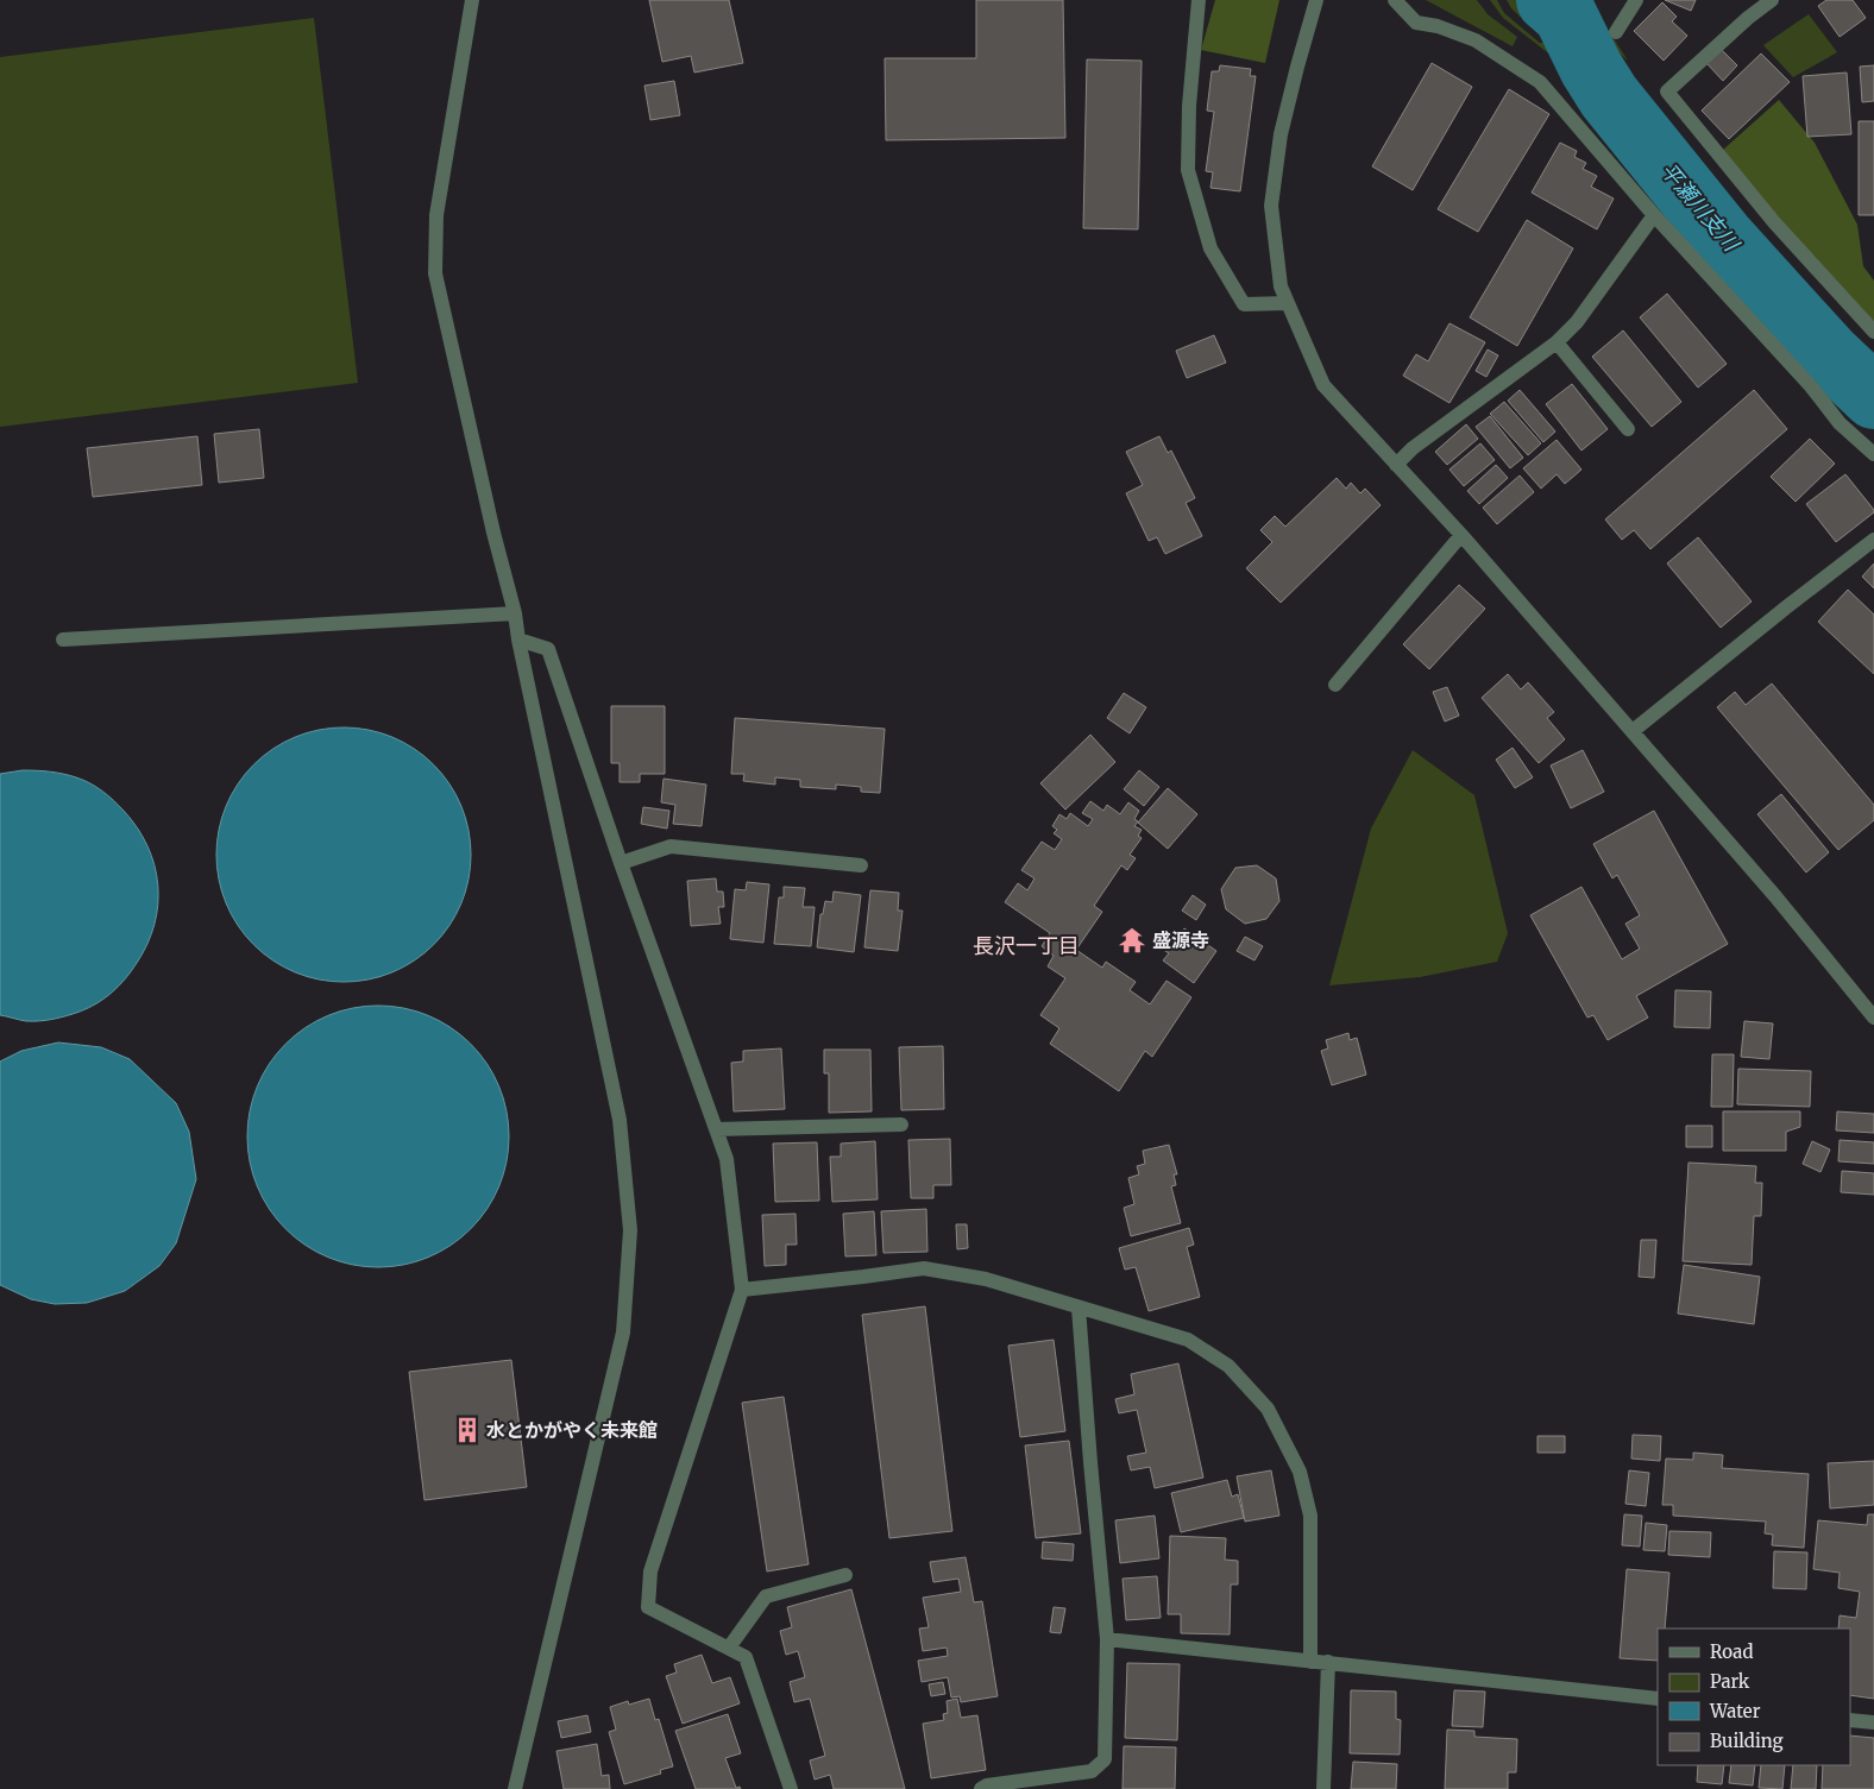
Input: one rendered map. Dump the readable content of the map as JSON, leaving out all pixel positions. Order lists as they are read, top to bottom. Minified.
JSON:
{"districts":["長沢一丁目"],"water":["平瀬川支川"],"places":{"temple":["盛源寺"],"building":["水とかがやく未来館"]},"legend":["Road","Park","Water","Building"]}
